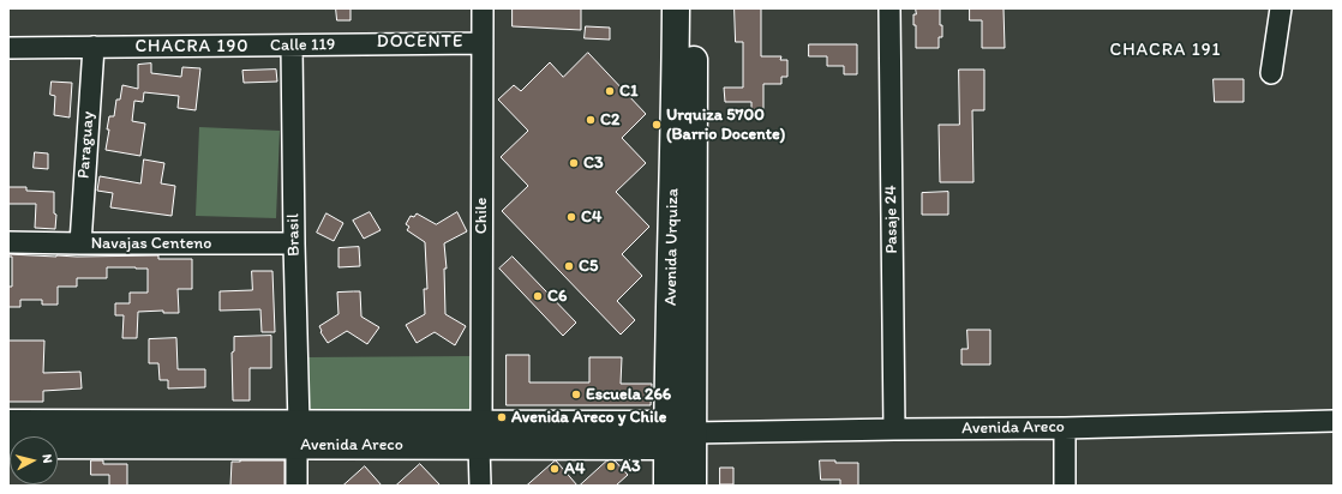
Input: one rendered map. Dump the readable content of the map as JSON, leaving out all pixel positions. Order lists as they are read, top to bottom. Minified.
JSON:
{"streets":{"main road":["Avenida Urquiza","Avenida Areco"],"street":["Calle 119","Paraguay","Chile","Pasaje 24","Brasil","Navajas Centeno"]},"crossings":[["Calle 119","Paraguay"],["Calle 119","Chile"],["Calle 119","Brasil"],["Paraguay","Navajas Centeno"],["Chile","Avenida Areco"],["Pasaje 24","Avenida Areco"],["Brasil","Navajas Centeno"],["Brasil","Avenida Areco"],["Avenida Urquiza","Avenida Areco"]],"districts":["DOCENTE","CHACRA 190","CHACRA 191"],"places":["C1","C2","Urquiza 5700 (Barrio Docente)","C3","C4","C5","C6","Escuela 266","Avenida Areco y Chile","A3","A4"],"north":"right"}
